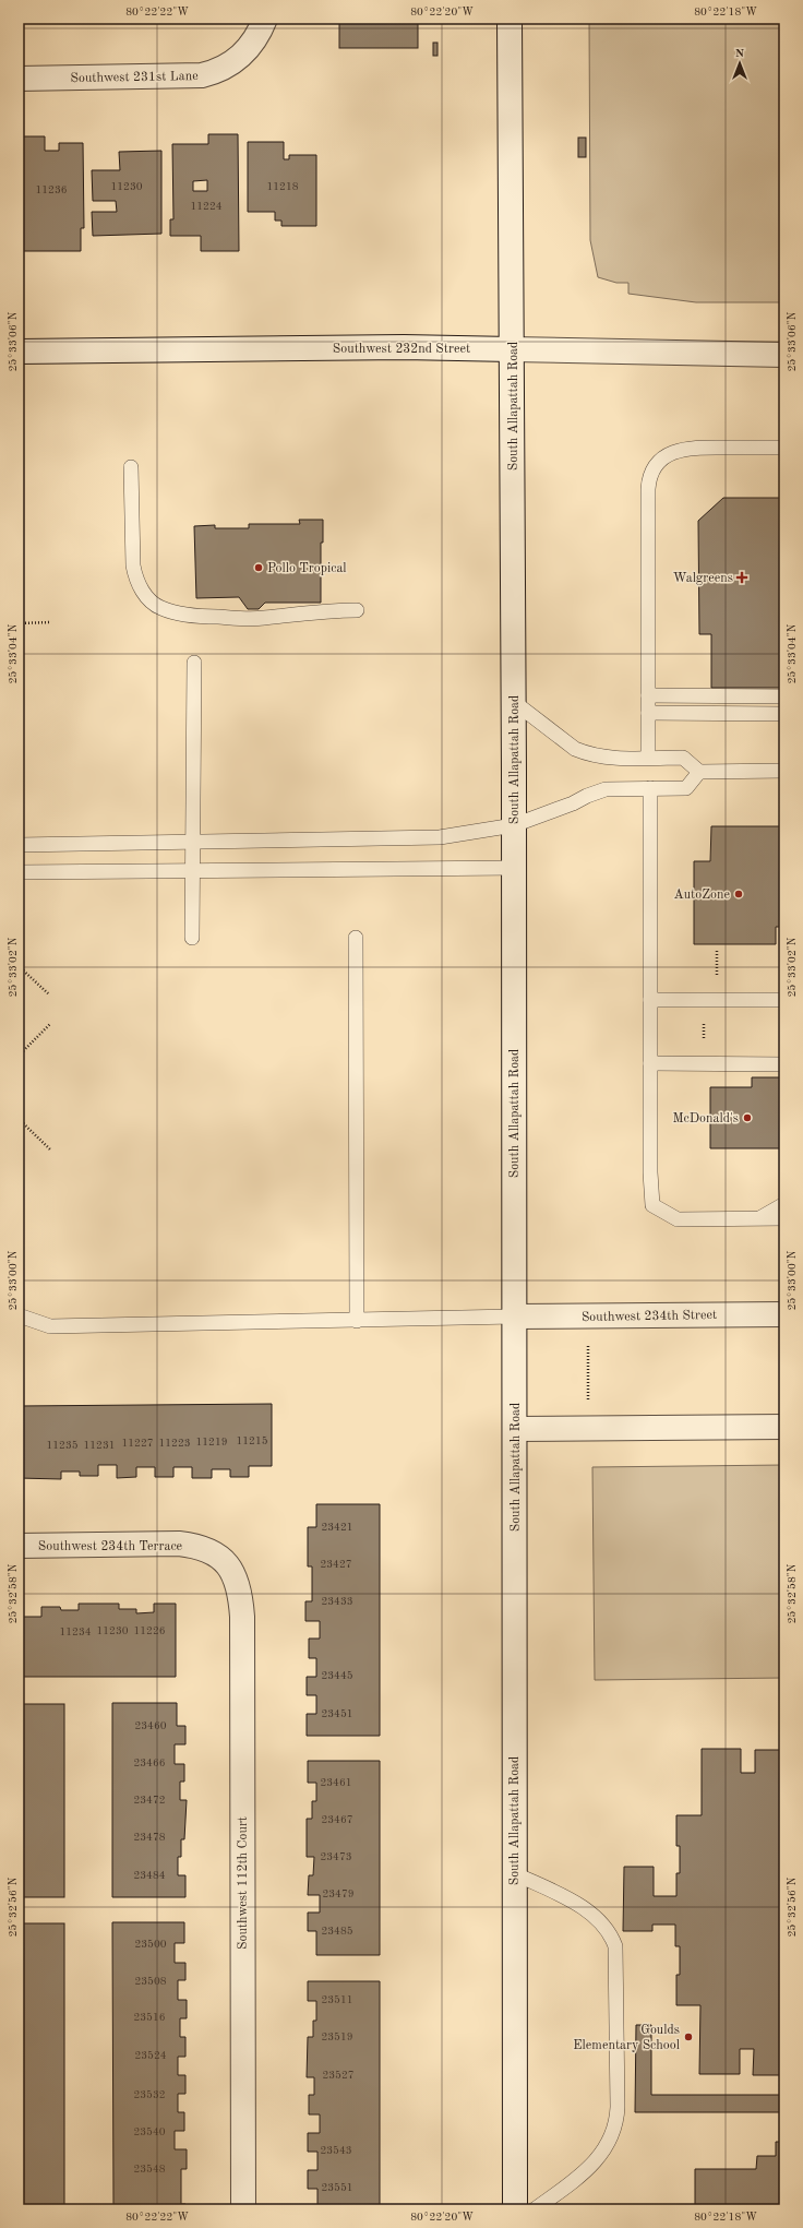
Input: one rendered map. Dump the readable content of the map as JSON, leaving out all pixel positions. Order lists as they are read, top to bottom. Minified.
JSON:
{"streets":{"street":["Southwest 231st Lane","Southwest 232nd Street","South Allapattah Road","Southwest 234th Street","Southwest 234th Terrace","Southwest 112th Court"]},"crossings":[["Southwest 232nd Street","South Allapattah Road"],["South Allapattah Road","Southwest 234th Street"],["Southwest 234th Terrace","Southwest 112th Court"]],"places":{"other":["Pollo Tropical","AutoZone","McDonald's","Goulds Elementary School"],"health":["Walgreens"]},"house_numbers":["11230","11218","11236","11224","11215","11219","11227","11223","11235","11231","23421","23427","23433","11230","11226","11234","23445","23451","23460","23466","23461","23472","23467","23478","23473","23484","23479","23485","23500","23508","23511","23516","23519","23524","23527","23532","23540","23543","23548","23551"],"north":"top","coordinates":["80°22'22\"W","80°22'20\"W","80°22'18\"W","25°33'06\"N","25°33'04\"N","25°33'02\"N","25°33'00\"N","25°32'58\"N","25°32'56\"N"]}
